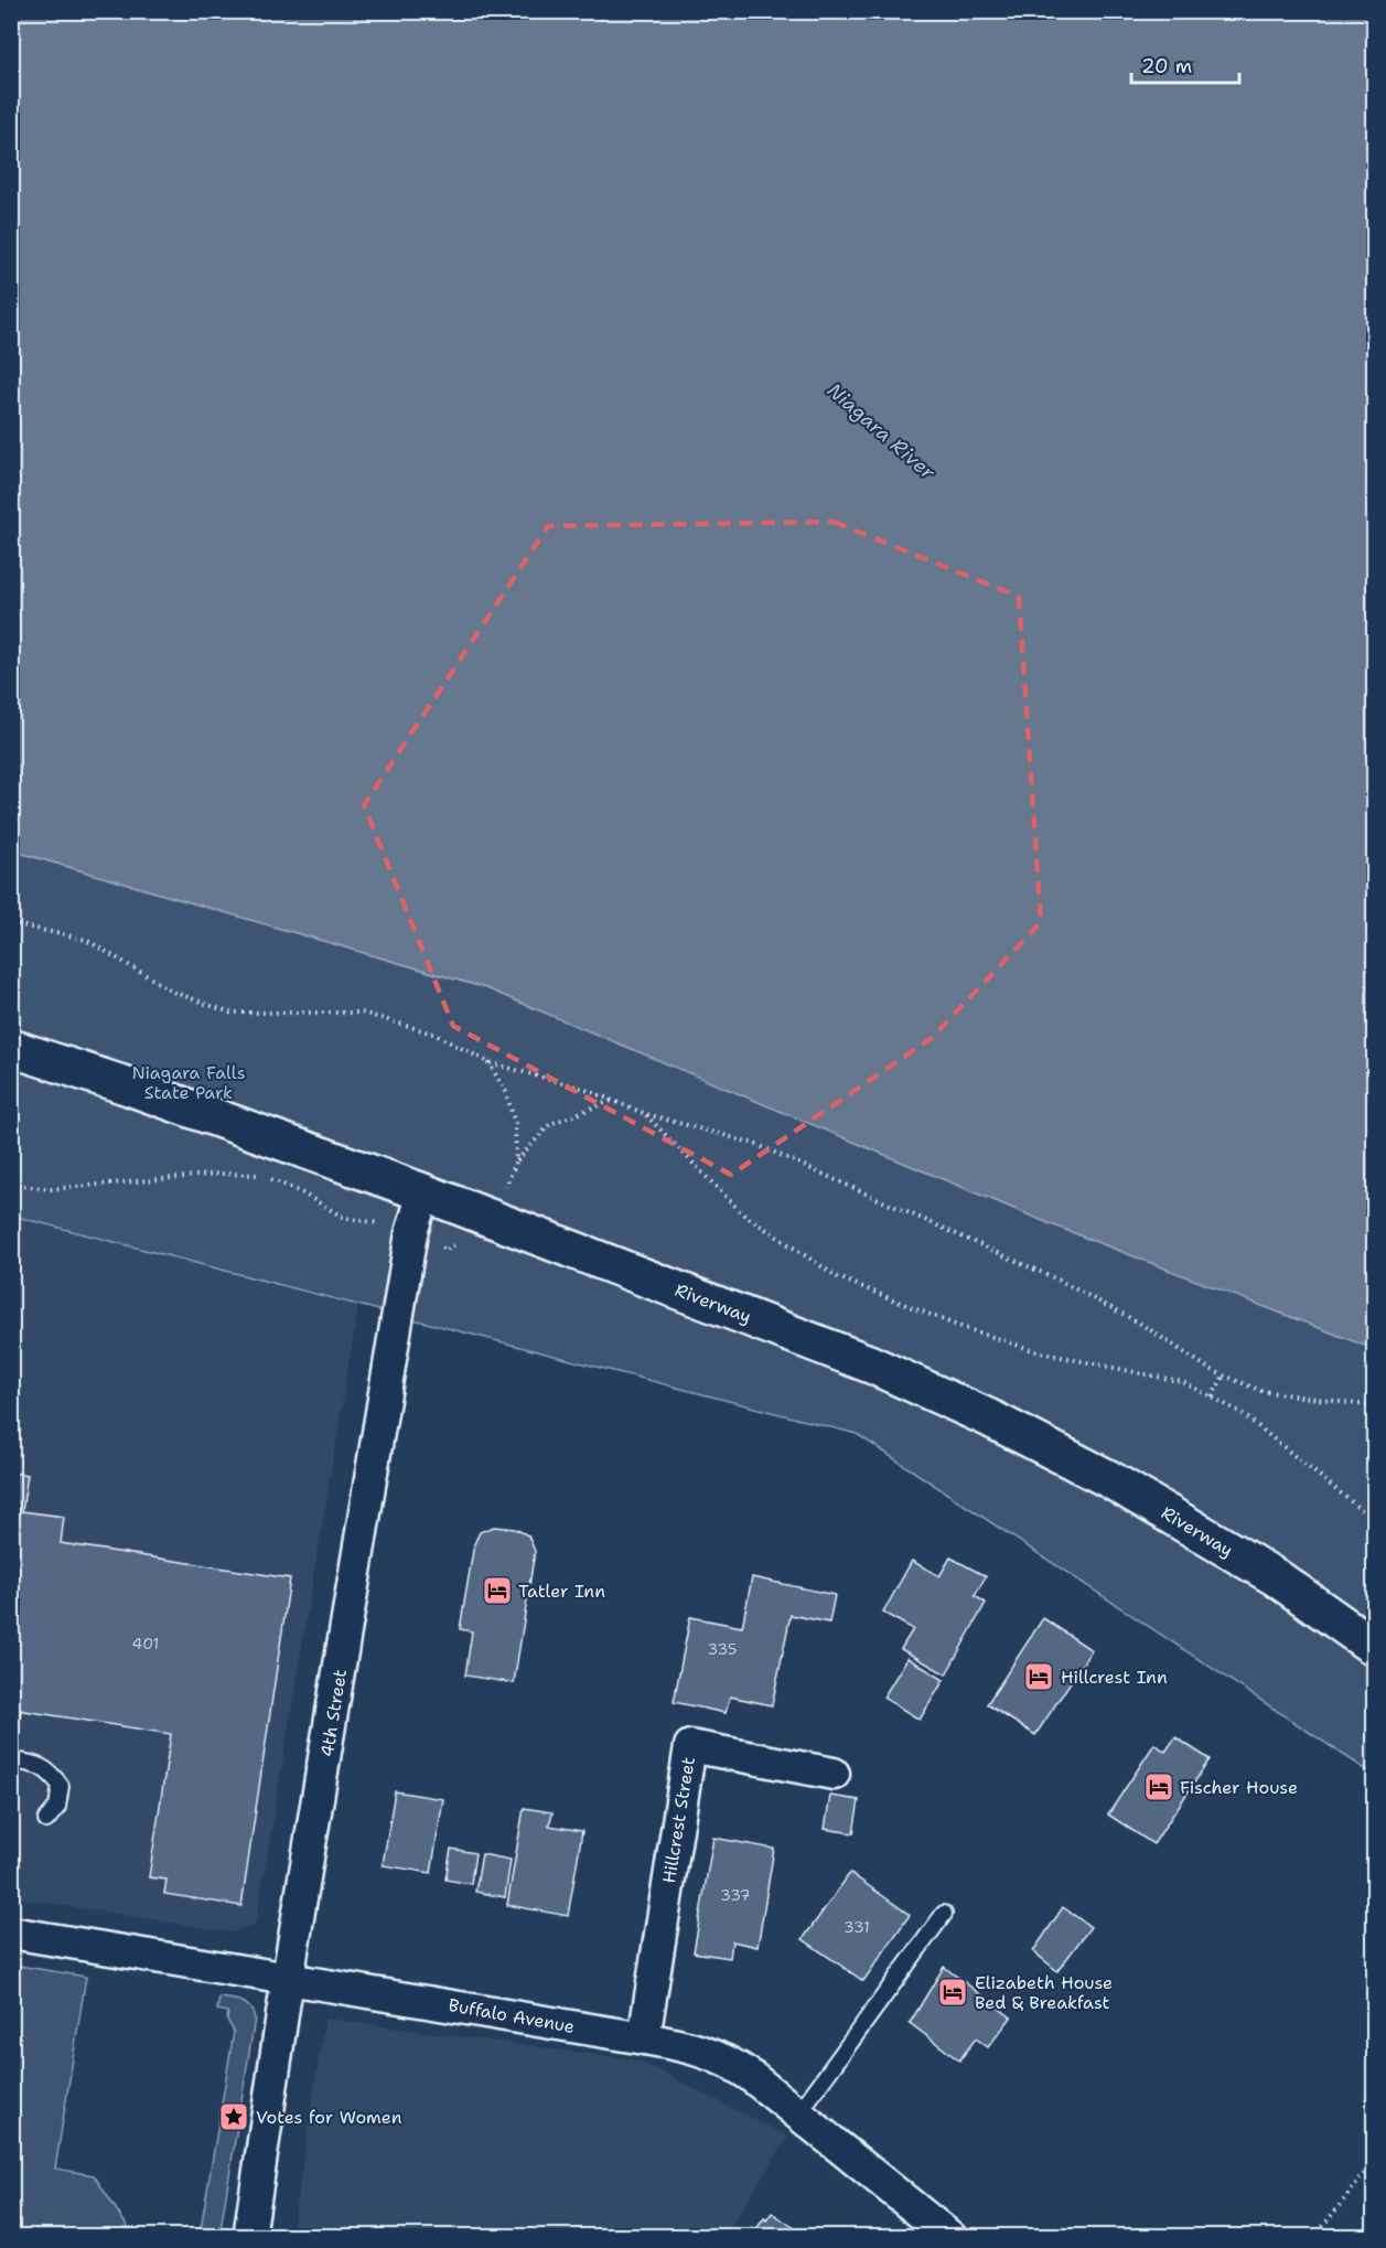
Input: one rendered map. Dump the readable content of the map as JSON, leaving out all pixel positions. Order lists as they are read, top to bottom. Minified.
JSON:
{"streets":{"main road":["Riverway"],"street":["4th Street","Hillcrest Street","Buffalo Avenue"]},"crossings":[["Riverway","4th Street"],["4th Street","Buffalo Avenue"],["Hillcrest Street","Buffalo Avenue"]],"water":["Niagara River"],"parks":["Niagara Falls State Park"],"places":{"hotel":["Tatler Inn","Hillcrest Inn","Fischer House","Elizabeth House Bed & Breakfast"],"place":["Votes for Women"]},"house_numbers":["401","335","337","331"],"scale_bar":"20 m"}
